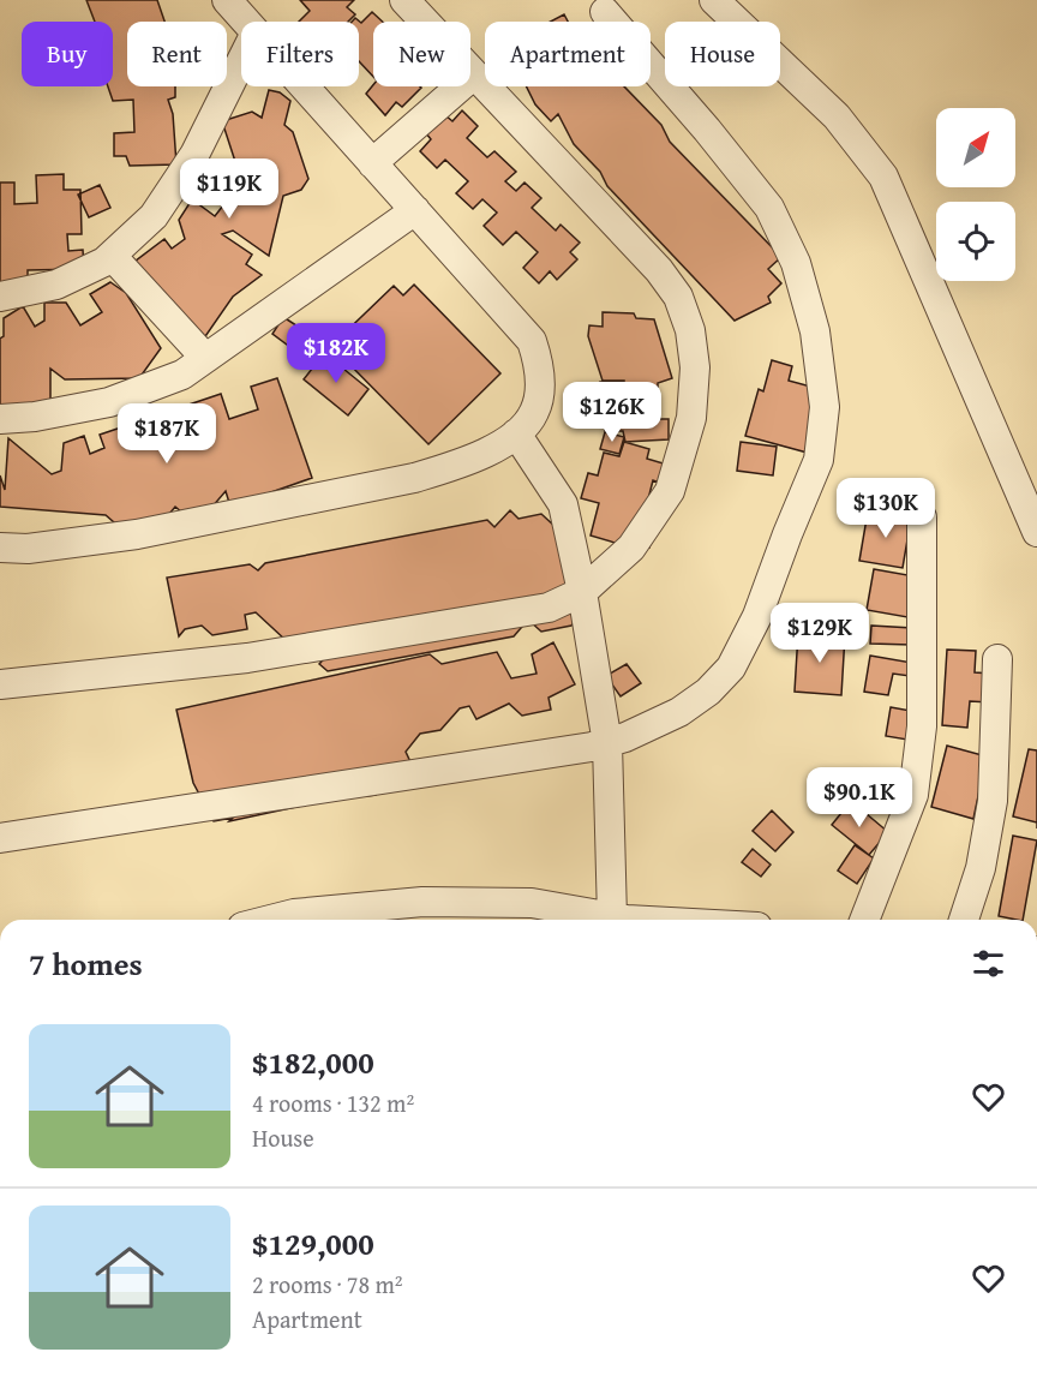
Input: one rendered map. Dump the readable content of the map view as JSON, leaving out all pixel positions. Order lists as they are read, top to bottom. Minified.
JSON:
{"north":"top right","page":{"chip":["Buy","Rent","Filters","New","Apartment","House"],"price":["$119K","$182K","$126K","$187K","$130K","$129K","$90.1K"],"heading":"7 homes","list":[{"name":"$182,000","note":"4 rooms · 132 m² · House"},{"name":"$129,000","note":"2 rooms · 78 m² · Apartment"}]}}
